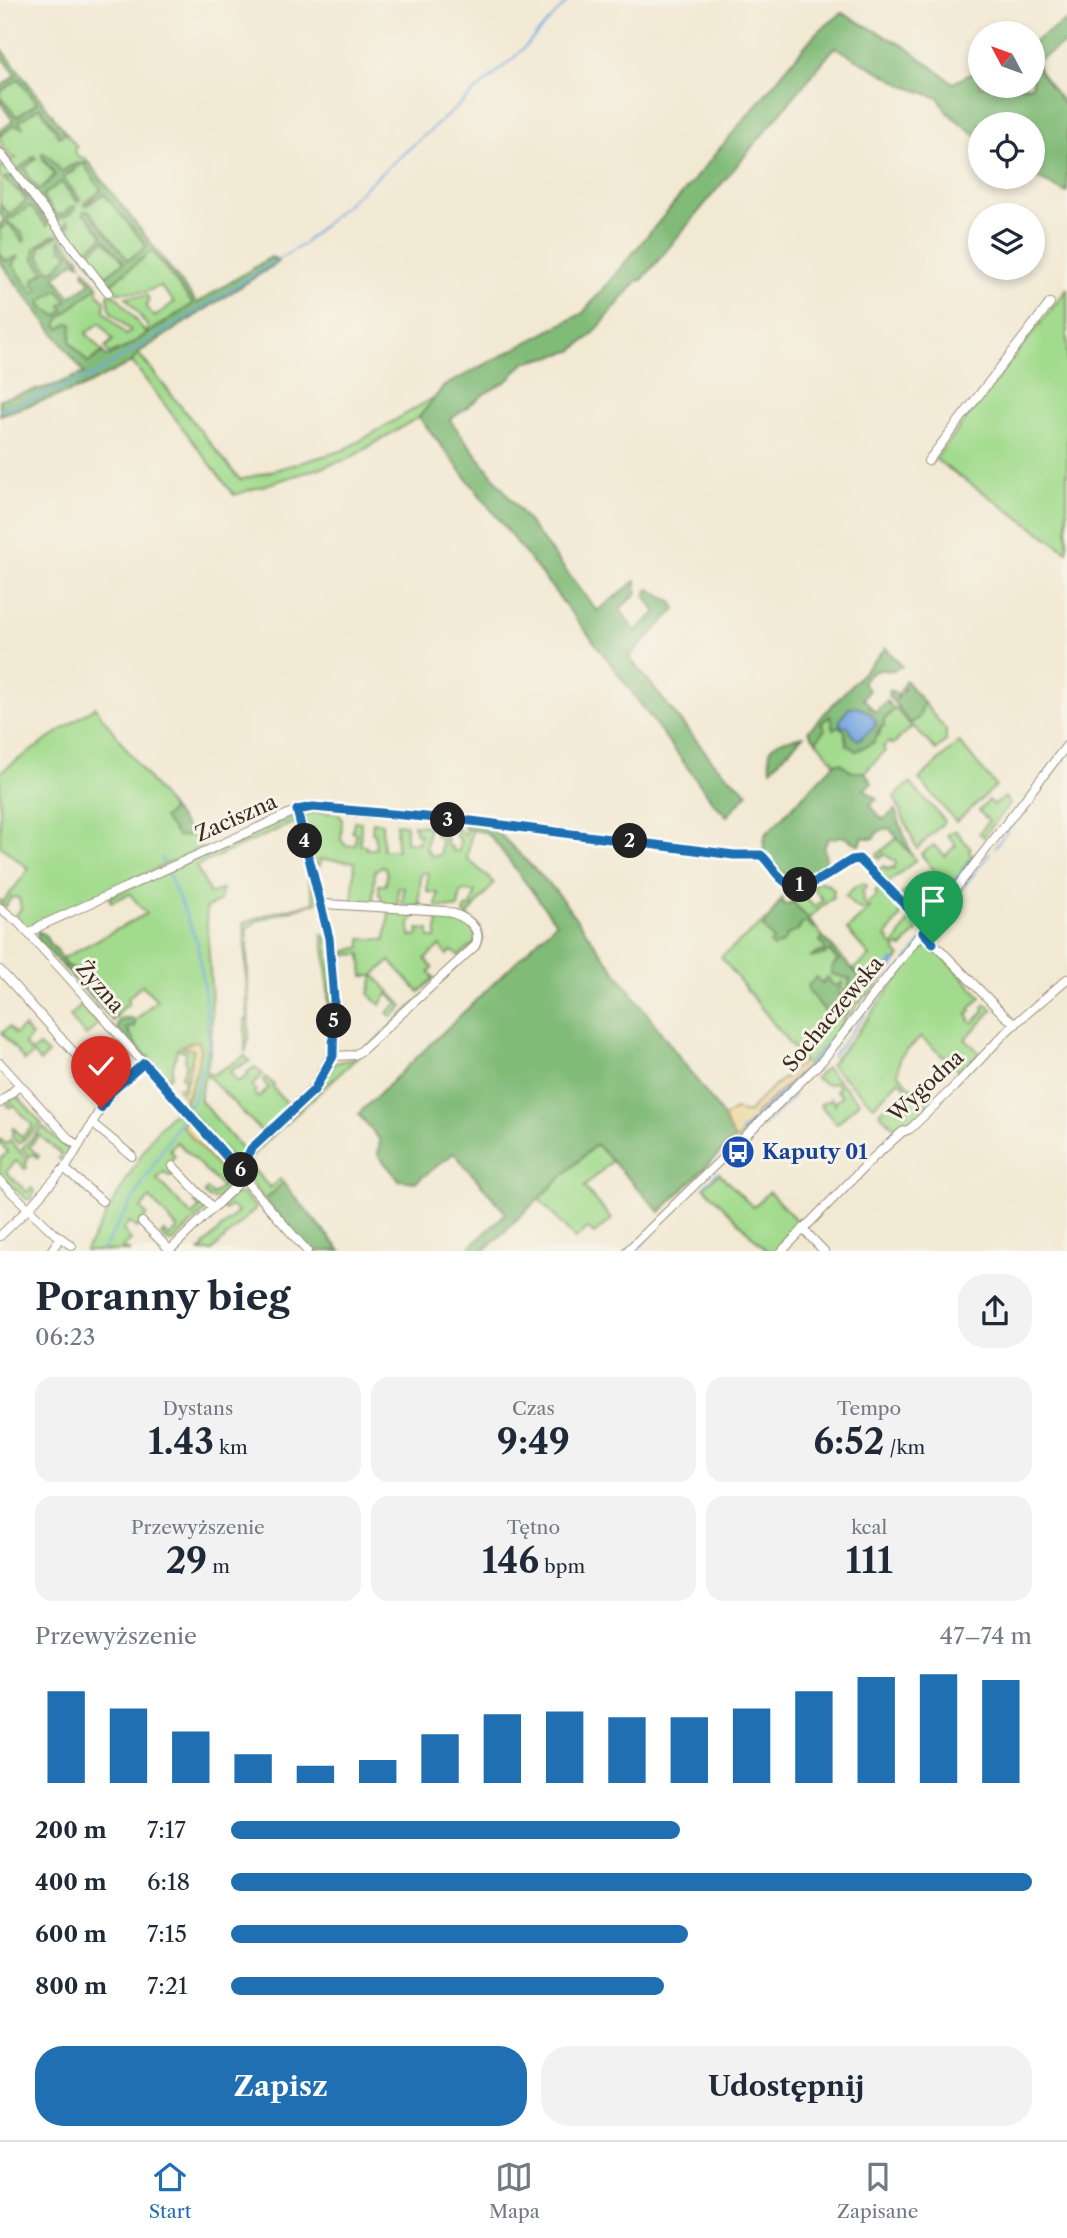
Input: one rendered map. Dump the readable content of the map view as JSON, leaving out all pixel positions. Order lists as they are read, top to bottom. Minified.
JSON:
{"streets":{"street":["Zaciszna","Żyzna","Sochaczewska","Wygodna"]},"crossings":[["Zaciszna","Żyzna"],["Zaciszna","Sochaczewska"]],"places":{"bus stop":["Kaputy 01"]},"north":"top left","page":{"pins":["3","2","4","1","5","6"],"heading":["Poranny bieg","06:23"],"stats":[["Dystans","1.43 km"],["Czas","9:49"],["Tempo","6:52 /km"],["Przewyższenie","29 m"],["Tętno","146 bpm"],["kcal","111"]],"chart":["Przewyższenie","47–74 m"],"list":[{"name":"200 m","note":"7:17"},{"name":"400 m","note":"6:18"},{"name":"600 m","note":"7:15"},{"name":"800 m","note":"7:21"}],"buttons":["Zapisz","Udostępnij"],"tabs":["Start","Mapa","Zapisane"]}}
